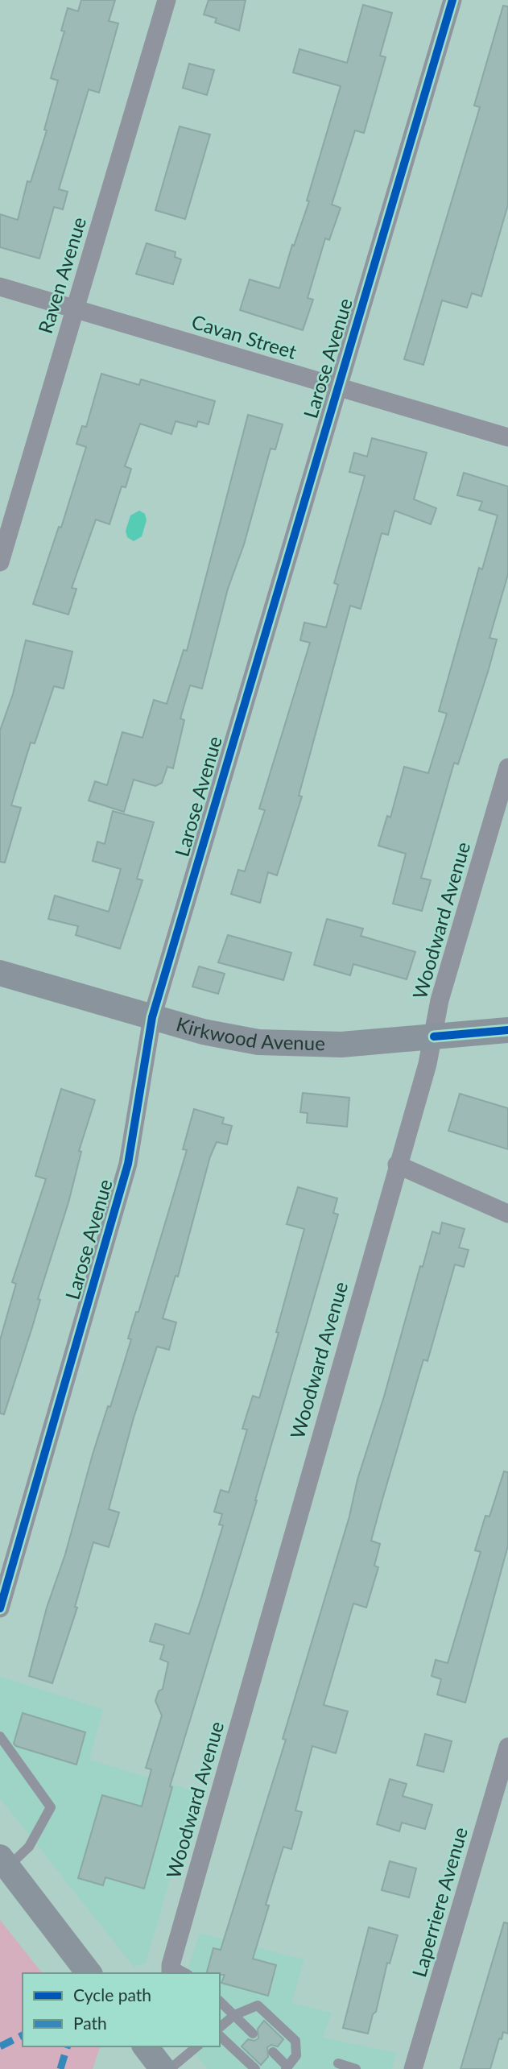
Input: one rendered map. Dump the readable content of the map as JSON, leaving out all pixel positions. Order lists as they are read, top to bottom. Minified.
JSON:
{"streets":{"main road":["Kirkwood Avenue"],"street":["Raven Avenue","Cavan Street","Larose Avenue","Woodward Avenue","Laperriere Avenue"]},"crossings":[["Raven Avenue","Cavan Street"],["Cavan Street","Larose Avenue"],["Larose Avenue","Kirkwood Avenue"],["Woodward Avenue","Kirkwood Avenue"]],"legend":["Cycle path","Path"]}
